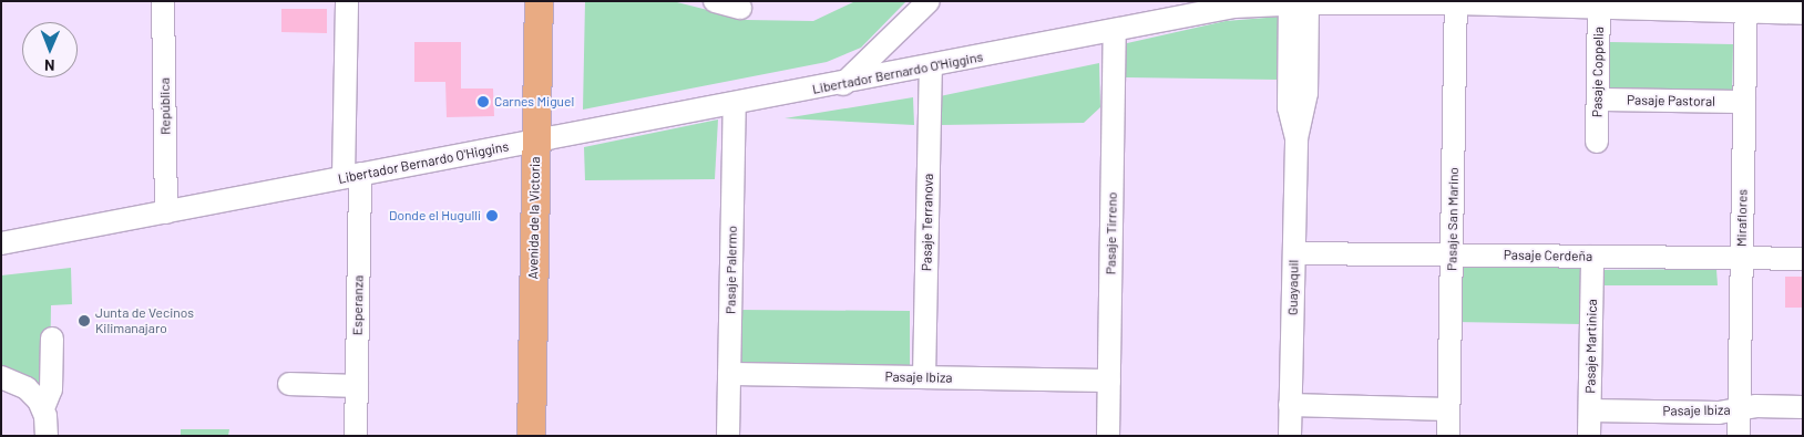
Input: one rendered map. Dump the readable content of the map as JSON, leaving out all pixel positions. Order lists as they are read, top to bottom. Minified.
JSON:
{"streets":{"main road":["Avenida de la Victoria"],"street":["Pasaje Coppelia","Libertador Bernardo O'Higgins","Pasaje Pastoral","República","Miraflores","Pasaje San Marino","Pasaje Terranova","Pasaje Tirreno","Pasaje Cerdeña","Pasaje Palermo","Guayaquil","Esperanza","Pasaje Martinica","Pasaje Ibiza"]},"crossings":[["Pasaje Coppelia","Libertador Bernardo O'Higgins"],["Pasaje Coppelia","Pasaje Pastoral"],["Libertador Bernardo O'Higgins","República"],["Libertador Bernardo O'Higgins","Avenida de la Victoria"],["Libertador Bernardo O'Higgins","Miraflores"],["Libertador Bernardo O'Higgins","Pasaje San Marino"],["Libertador Bernardo O'Higgins","Pasaje Terranova"],["Libertador Bernardo O'Higgins","Pasaje Tirreno"],["Libertador Bernardo O'Higgins","Pasaje Palermo"],["Libertador Bernardo O'Higgins","Guayaquil"],["Libertador Bernardo O'Higgins","Esperanza"],["Pasaje Pastoral","Miraflores"],["Miraflores","Pasaje Cerdeña"],["Miraflores","Pasaje Ibiza"],["Pasaje San Marino","Pasaje Cerdeña"],["Pasaje Terranova","Pasaje Ibiza"],["Pasaje Tirreno","Pasaje Ibiza"],["Pasaje Cerdeña","Guayaquil"],["Pasaje Cerdeña","Pasaje Martinica"],["Pasaje Palermo","Pasaje Ibiza"],["Pasaje Martinica","Pasaje Ibiza"]],"places":["Carnes Miguel","Donde el Hugulli","Junta de Vecinos Kilimanajaro"],"north":"bottom"}
